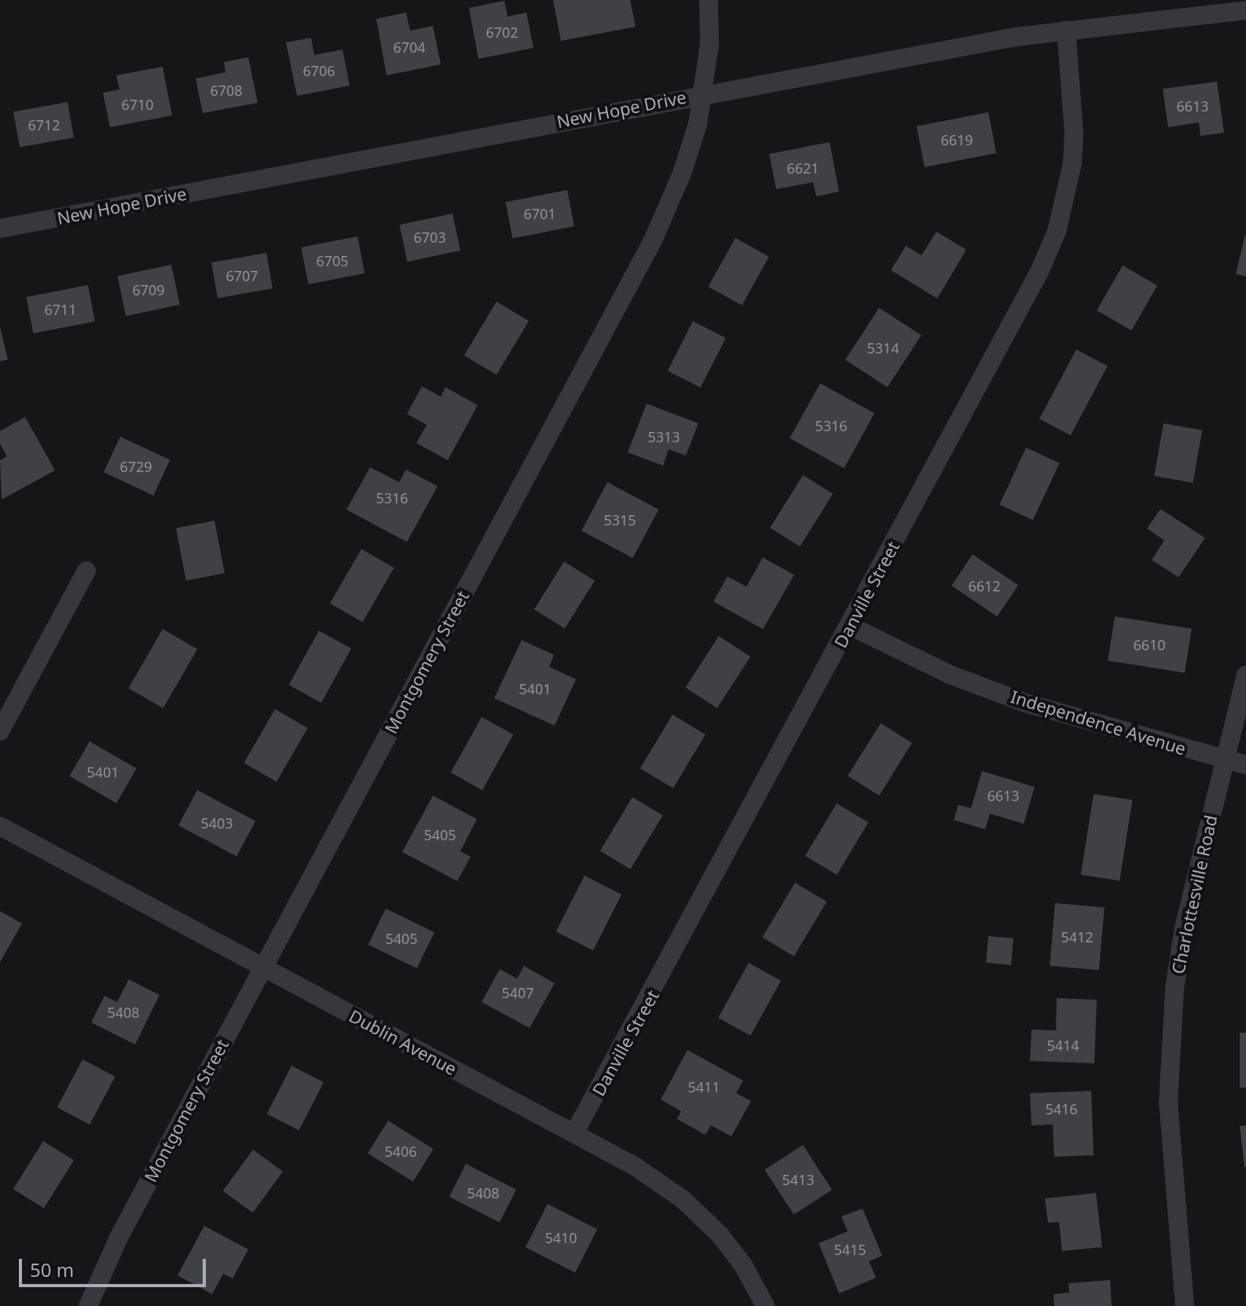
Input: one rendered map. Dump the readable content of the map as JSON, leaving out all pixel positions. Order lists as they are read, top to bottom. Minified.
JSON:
{"streets":{"street":["New Hope Drive","Danville Street","Montgomery Street","Independence Avenue","Charlottesville Road","Dublin Avenue"]},"crossings":[["New Hope Drive","Danville Street"],["New Hope Drive","Montgomery Street"],["Danville Street","Independence Avenue"],["Danville Street","Dublin Avenue"],["Montgomery Street","Dublin Avenue"],["Independence Avenue","Charlottesville Road"]],"house_numbers":["6702","6704","6706","6708","6710","6613","6712","6619","6621","6701","6703","6705","6707","6709","6711","5314","5316","5313","6729","5316","5315","6612","6610","5401","5401","6613","5403","5405","5412","5405","5407","5408","5414","5411","5416","5406","5413","5408","5410","5415"],"scale_bar":"50 m"}
